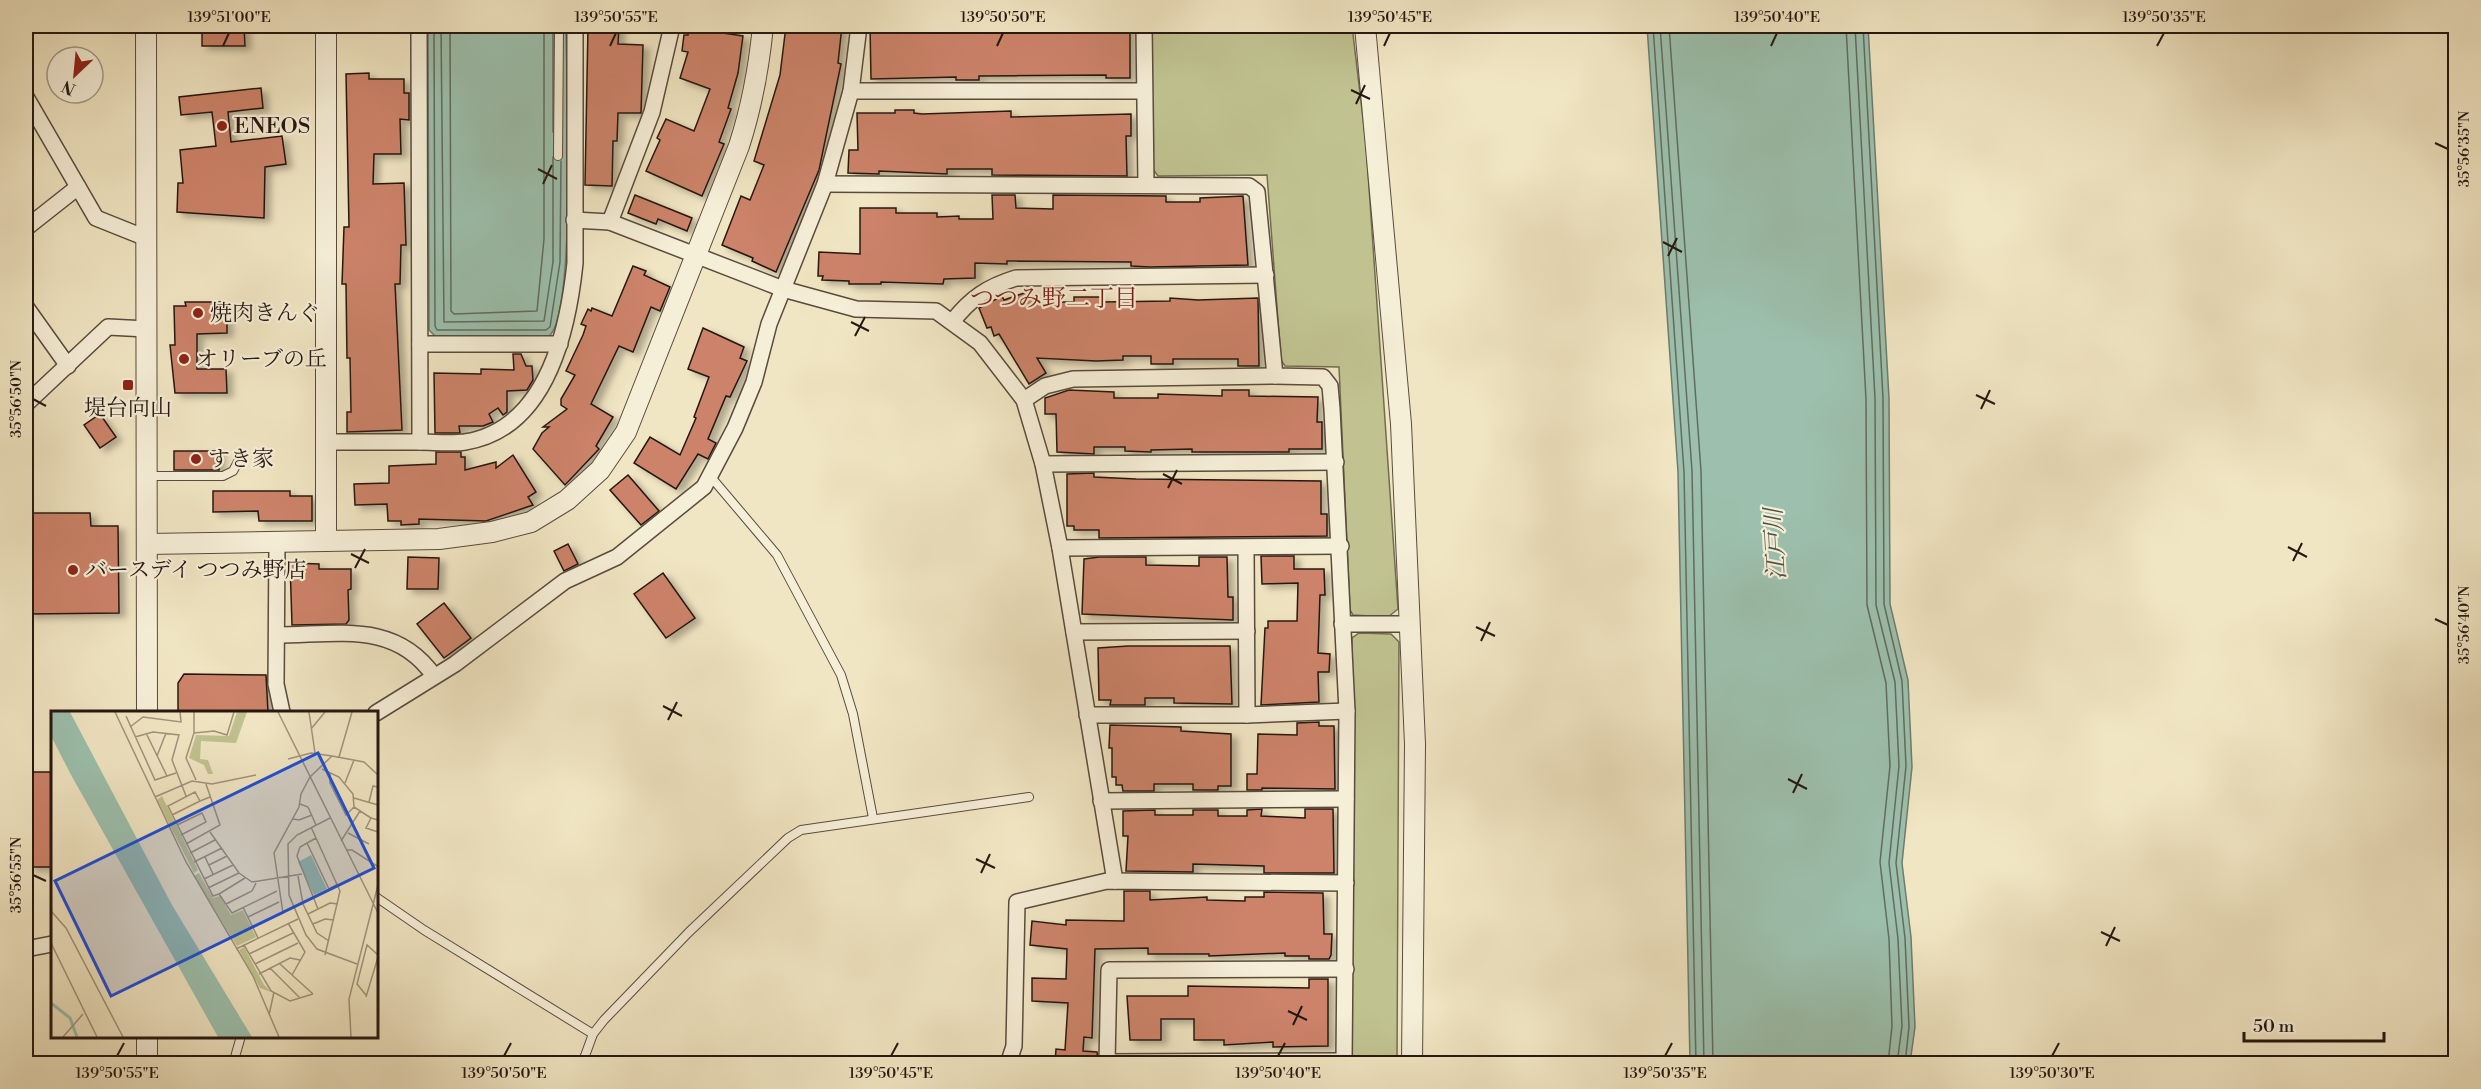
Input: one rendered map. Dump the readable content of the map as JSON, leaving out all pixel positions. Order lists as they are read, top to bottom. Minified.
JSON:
{"districts":["つつみ野二丁目"],"water":["江戸川"],"places":{"other":["ENEOS","焼肉きんぐ","オリーブの丘","すき家","バースデイ つつみ野店"],"transit":["堤台向山"]},"scale_bar":"50 m","north":"bottom left","coordinates":["139°51'00\"E","139°50'55\"E","139°50'50\"E","139°50'45\"E","139°50'40\"E","139°50'35\"E","35°56'35\"N","35°56'50\"N","35°56'40\"N","35°56'55\"N","139°50'30\"E"]}
